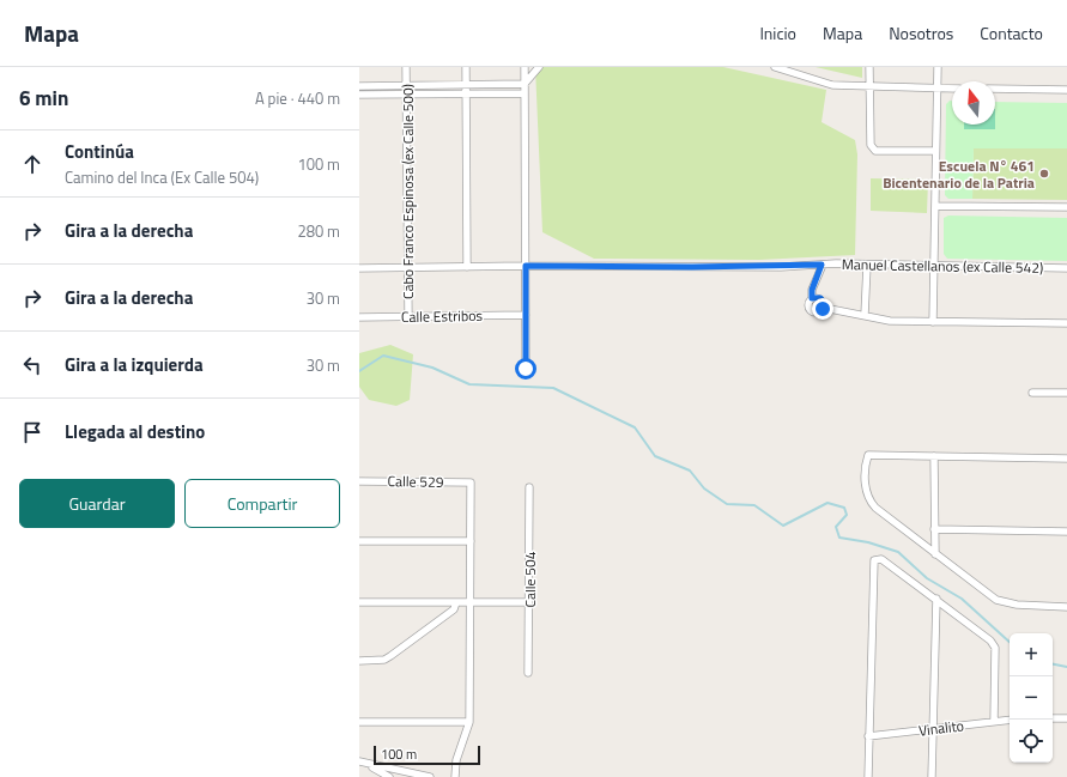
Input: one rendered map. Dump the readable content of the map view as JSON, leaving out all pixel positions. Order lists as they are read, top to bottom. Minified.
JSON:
{"streets":{"street":["Cabo Franco Espinosa (ex Calle 500)","Manuel Castellanos (ex Calle 542)","Calle Estribos","Calle 529","Calle 504","Vinalito"]},"crossings":[["Cabo Franco Espinosa (ex Calle 500)","Manuel Castellanos (ex Calle 542)"],["Cabo Franco Espinosa (ex Calle 500)","Calle Estribos"]],"places":["Escuela N° 461 Bicentenario de la Patria"],"scale_bar":"100 m","north":"top","page":{"header":"Mapa","nav":["Inicio","Mapa","Nosotros","Contacto"],"heading":["6 min","A pie · 440 m"],"list":[["Continúa","Camino del Inca (Ex Calle 504)","100 m"],["Gira a la derecha","280 m"],["Gira a la derecha","30 m"],["Gira a la izquierda","30 m"],"Llegada al destino"],"buttons":["Guardar","Compartir"],"map_buttons":["+","−"],"scale":"100 m"}}
